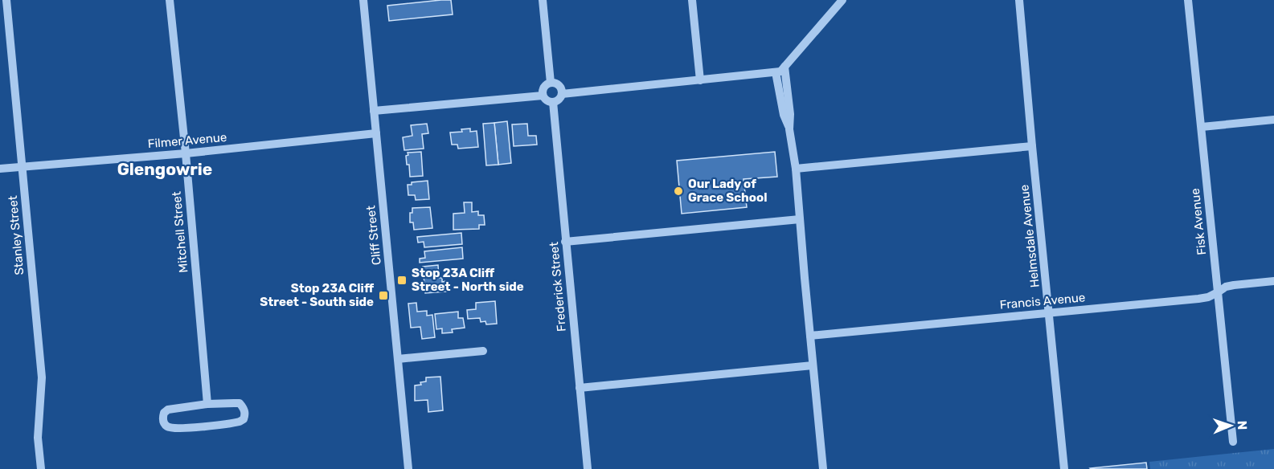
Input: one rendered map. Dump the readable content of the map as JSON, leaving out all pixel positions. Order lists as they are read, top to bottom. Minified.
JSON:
{"streets":{"street":["Filmer Avenue","Fisk Avenue","Mitchell Street","Stanley Street","Cliff Street","Helmsdale Avenue","Frederick Street","Francis Avenue"]},"crossings":[["Filmer Avenue","Mitchell Street"],["Filmer Avenue","Stanley Street"],["Filmer Avenue","Cliff Street"],["Fisk Avenue","Francis Avenue"],["Helmsdale Avenue","Francis Avenue"]],"districts":["Glengowrie"],"places":{"other":["Our Lady of Grace School"],"transit":["Stop 23A Cliff Street - North side","Stop 23A Cliff Street - South side"]},"north":"right"}
